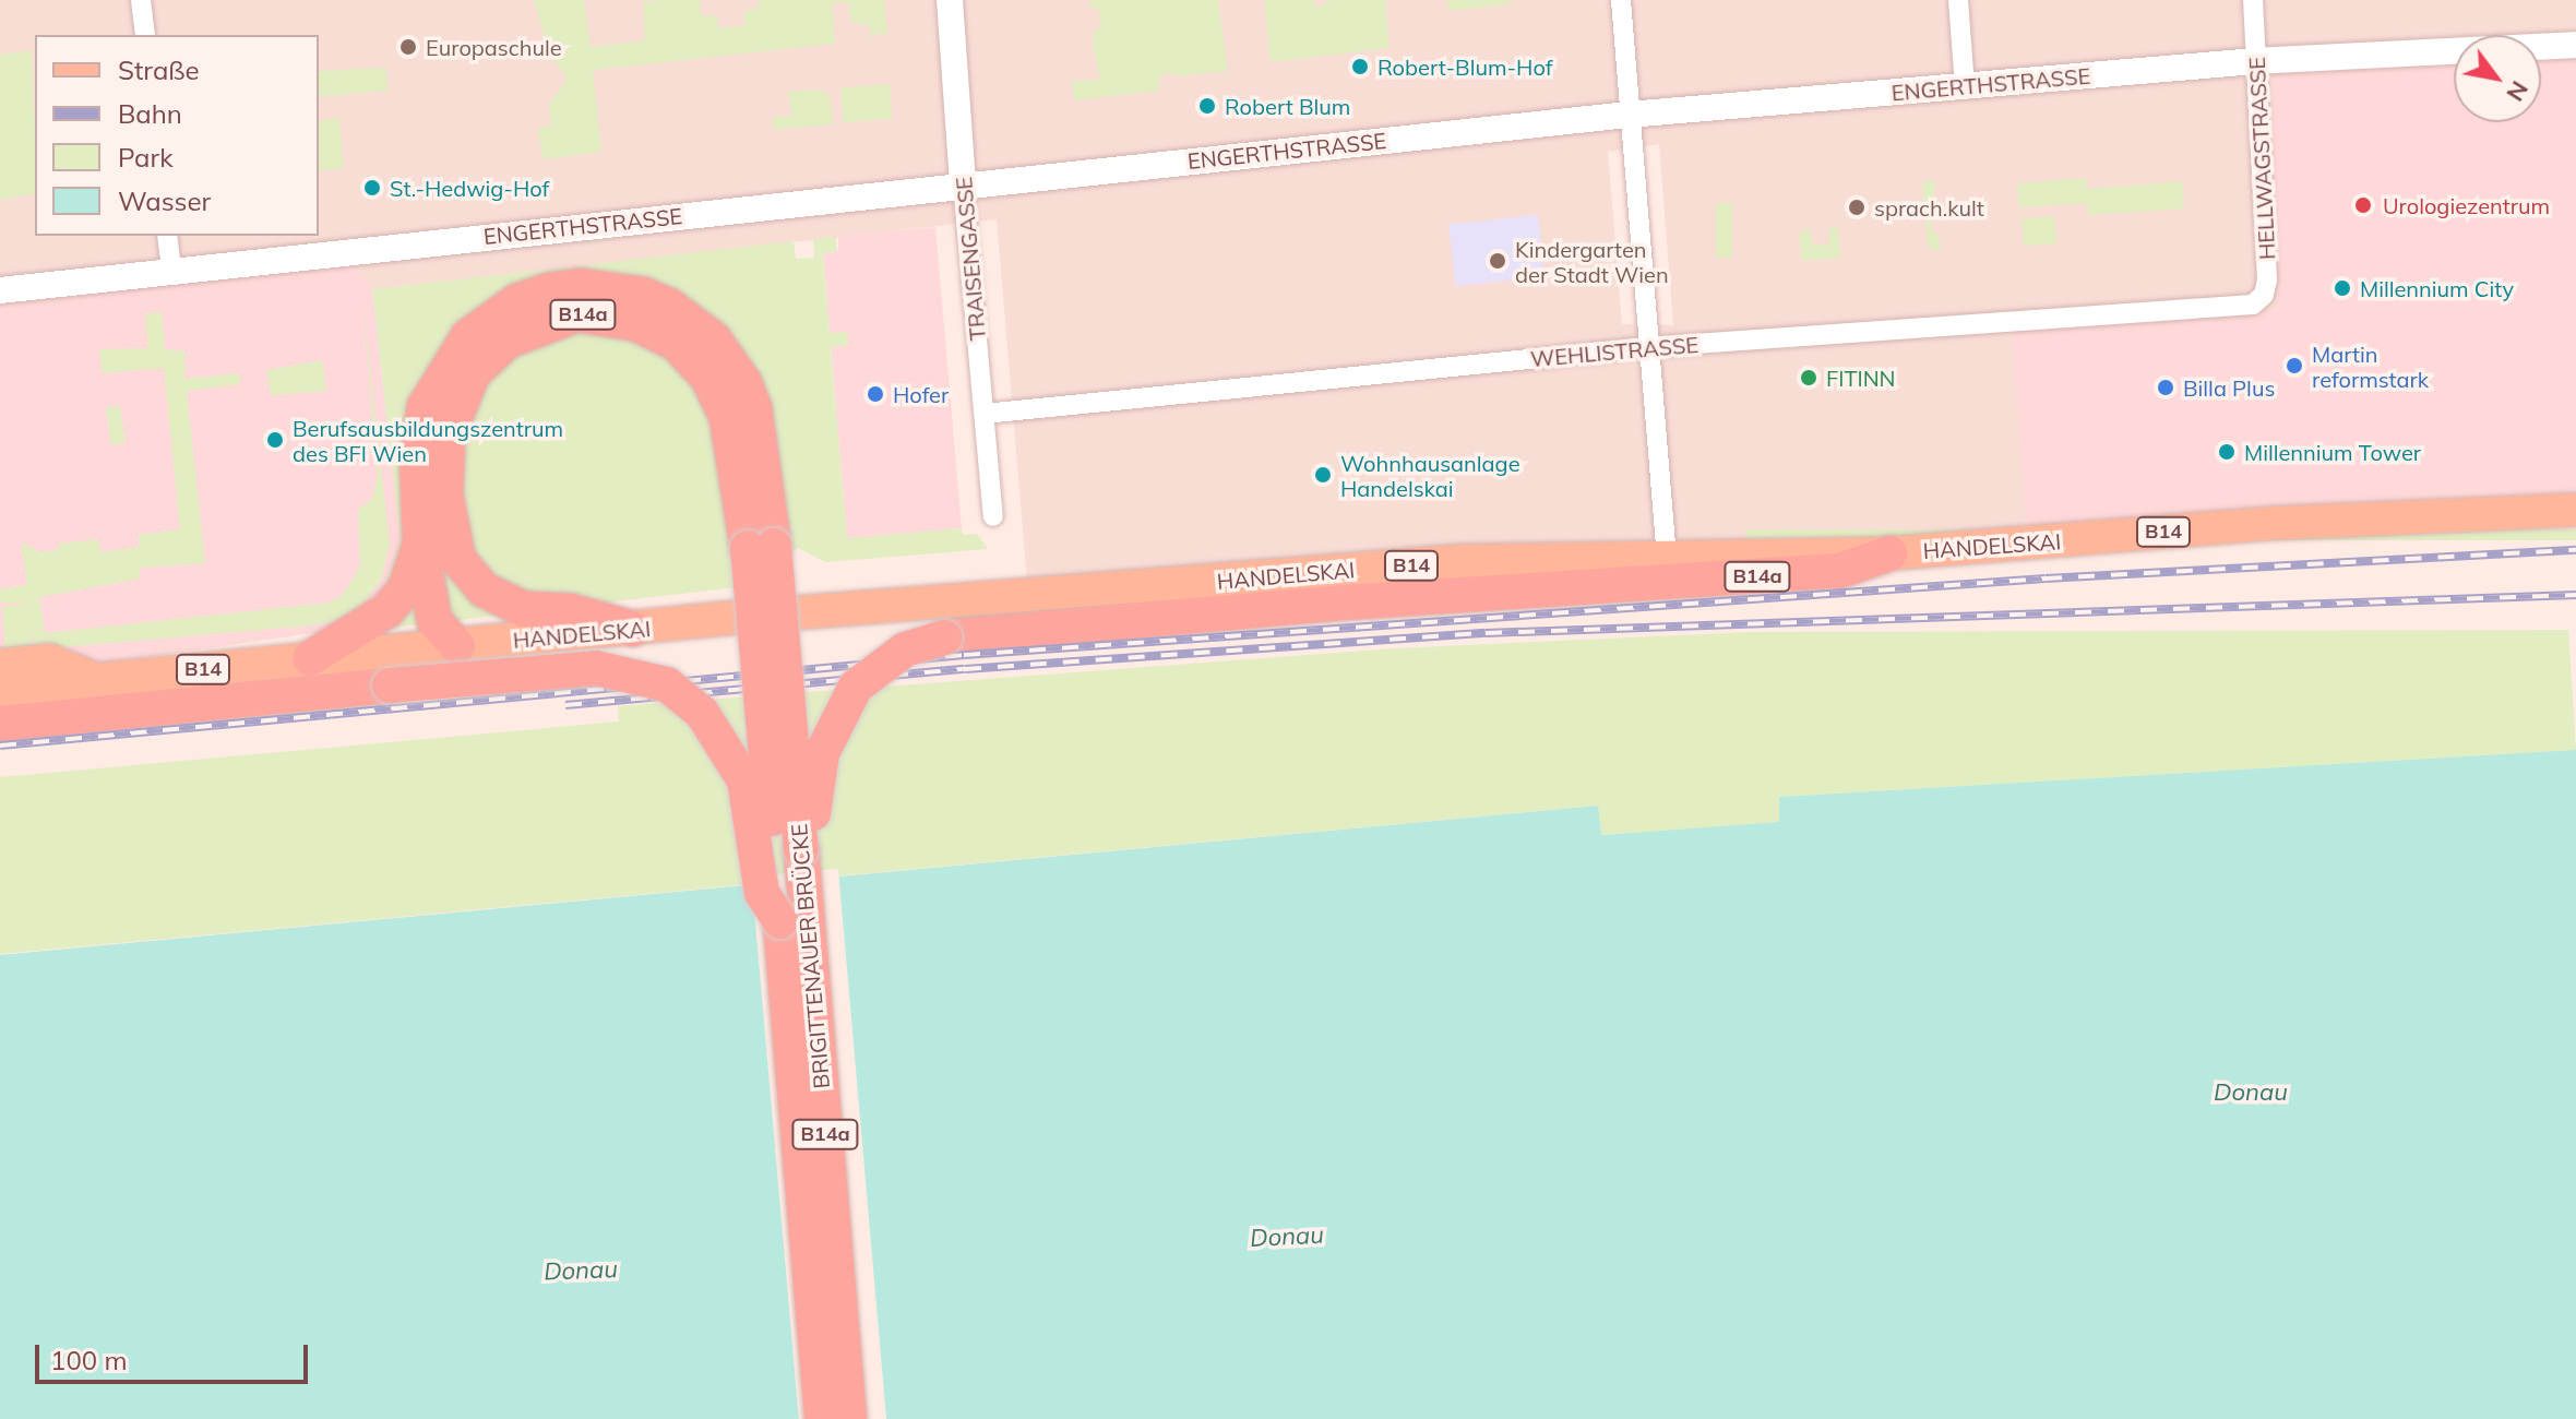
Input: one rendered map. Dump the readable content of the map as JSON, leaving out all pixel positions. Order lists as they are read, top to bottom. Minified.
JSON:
{"streets":{"highway":["B14a","BRIGITTENAUER BRÜCKE"],"main road":["B14","HANDELSKAI"],"street":["ENGERTHSTRASSE","HELLWAGSTRASSE","TRAISENGASSE","WEHLISTRASSE"]},"crossings":[["ENGERTHSTRASSE","HELLWAGSTRASSE"],["ENGERTHSTRASSE","TRAISENGASSE"],["HELLWAGSTRASSE","WEHLISTRASSE"],["TRAISENGASSE","WEHLISTRASSE"],["B14a","HANDELSKAI"],["B14a","BRIGITTENAUER BRÜCKE"]],"water":["Donau"],"places":["Europaschule","Robert-Blum-Hof","Robert Blum","St.-Hedwig-Hof","Urologiezentrum","sprach.kult","Kindergarten der Stadt Wien","Millennium City","Martin reformstark","FITINN","Billa Plus","Hofer","Berufsausbildungszentrum des BFI Wien","Millennium Tower","Wohnhausanlage Handelskai"],"legend":["Straße","Bahn","Park","Wasser"],"scale_bar":"100 m","north":"bottom right"}
